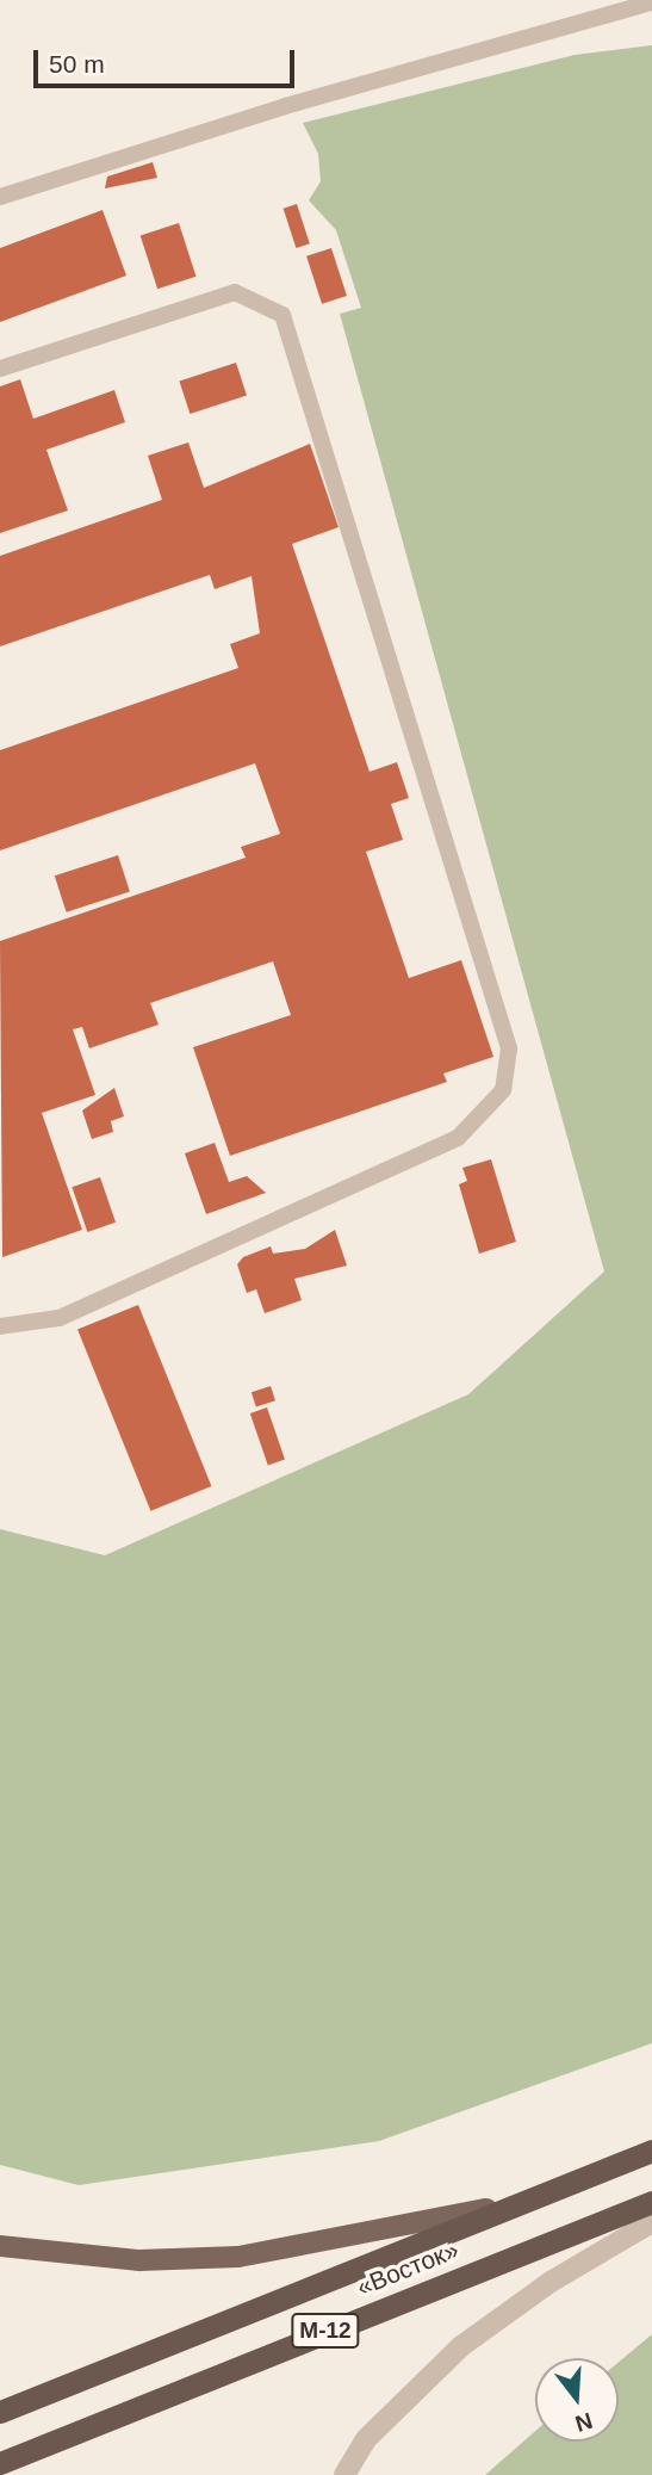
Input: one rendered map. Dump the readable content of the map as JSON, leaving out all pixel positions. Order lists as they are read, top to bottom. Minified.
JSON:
{"streets":{"highway":["«Восток»","М-12"]},"scale_bar":"50 m","north":"bottom"}
